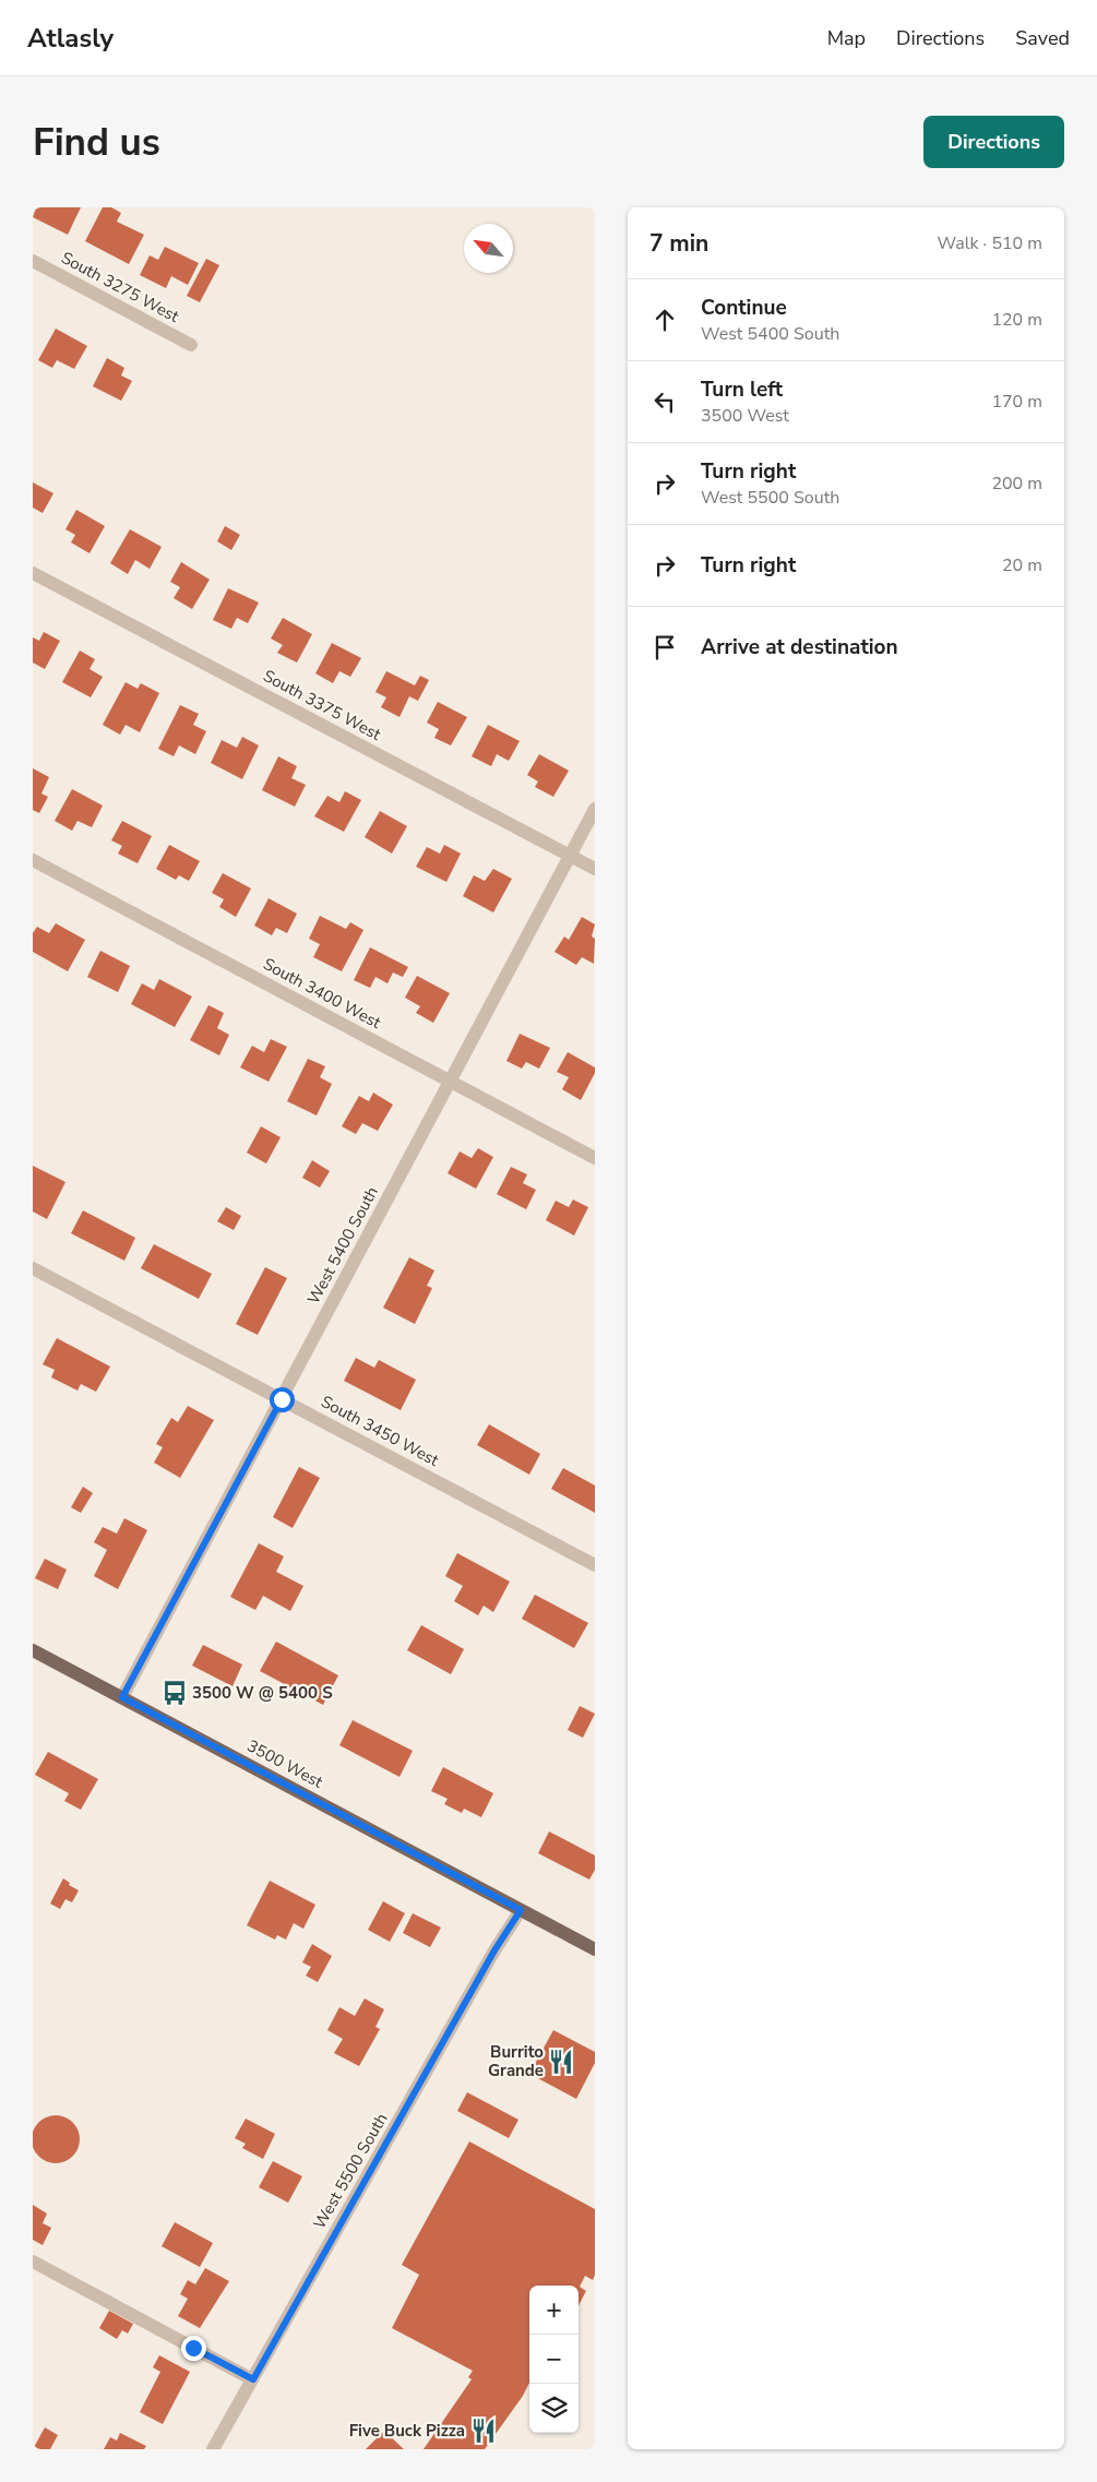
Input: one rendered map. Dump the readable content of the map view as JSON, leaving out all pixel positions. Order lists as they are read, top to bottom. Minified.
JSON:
{"streets":{"main road":["3500 West"],"street":["South 3275 West","South 3375 West","South 3400 West","West 5400 South","South 3450 West","West 5500 South"]},"crossings":[["South 3375 West","West 5400 South"],["South 3400 West","West 5400 South"],["West 5400 South","South 3450 West"],["West 5400 South","3500 West"],["3500 West","West 5500 South"]],"places":{"bus stop":["3500 W @ 5400 S"],"restaurant":["Burrito Grande","Five Buck Pizza"]},"north":"top left","page":{"header":"Atlasly","nav":["Map","Directions","Saved"],"buttons":"Directions","title":"Find us","heading":["7 min","Walk · 510 m"],"list":[["Continue","West 5400 South","120 m"],["Turn left","3500 West","170 m"],["Turn right","West 5500 South","200 m"],["Turn right","20 m"],"Arrive at destination"],"map_buttons":["+","−"]}}
